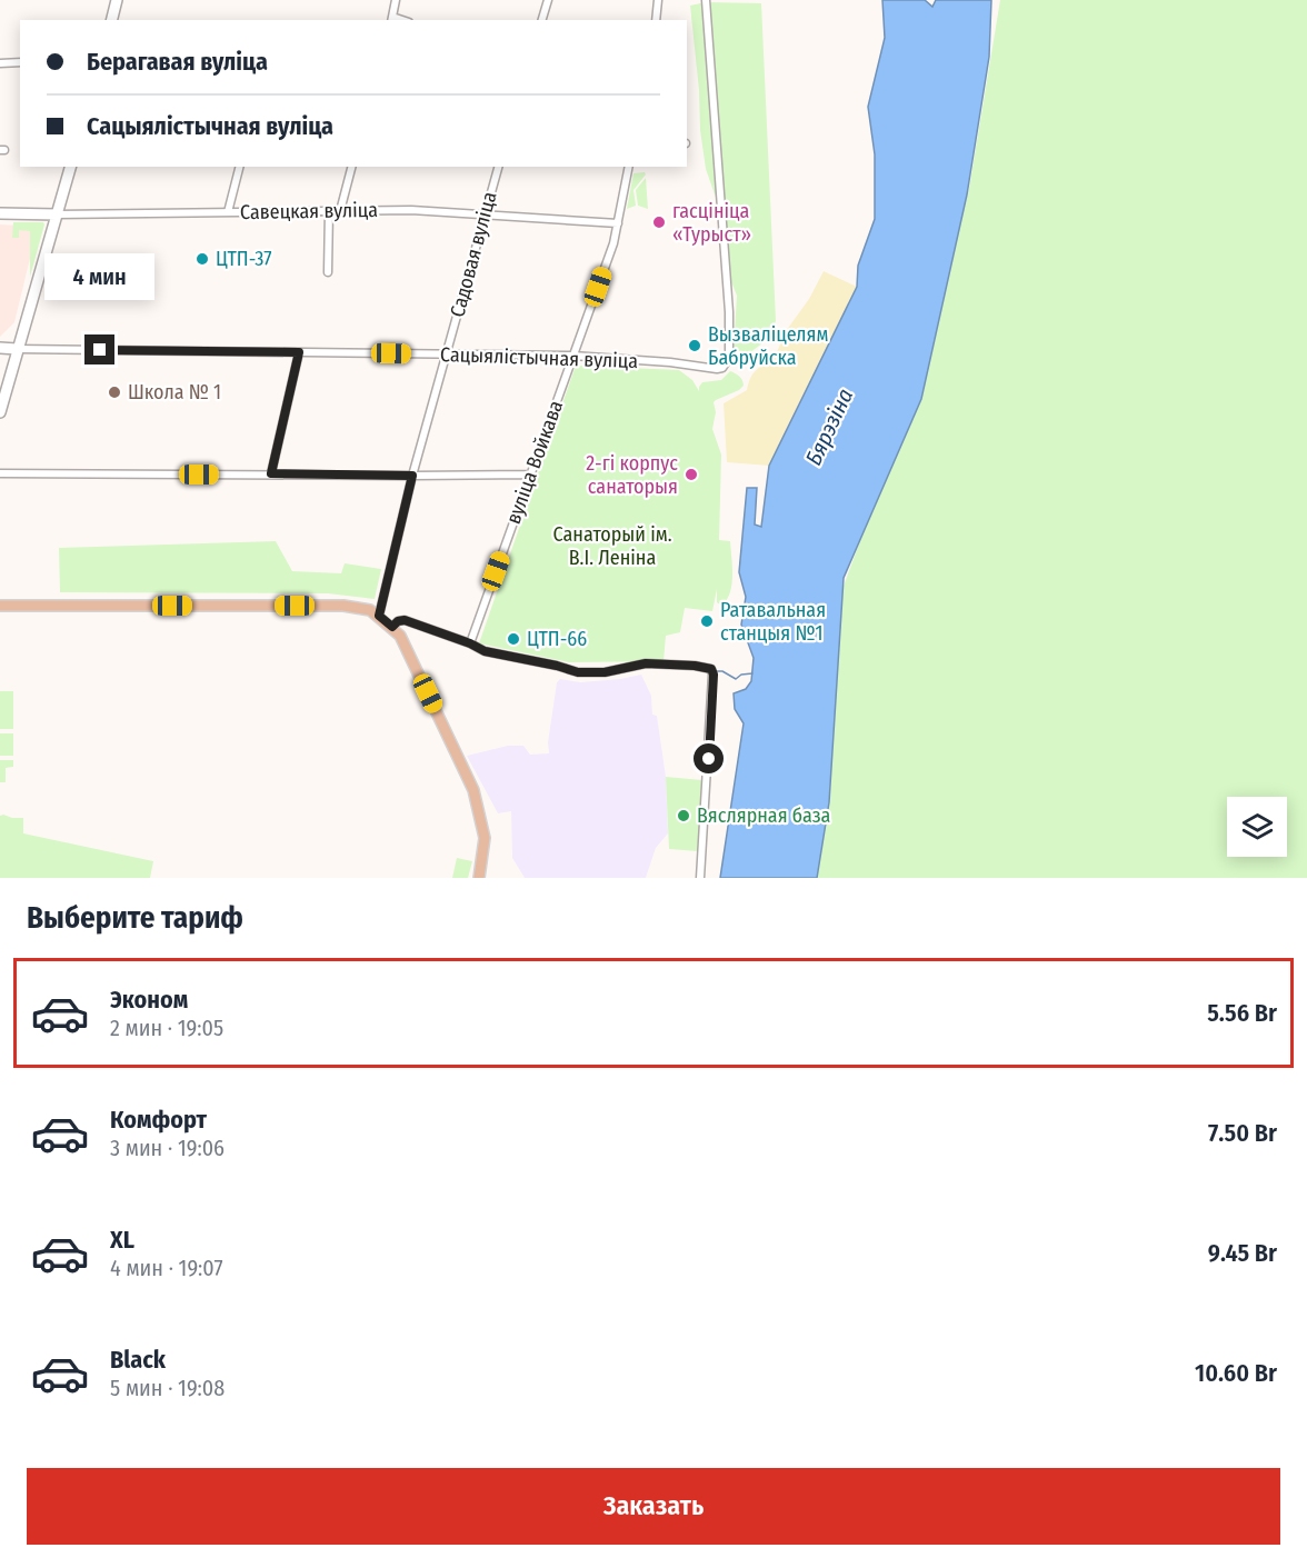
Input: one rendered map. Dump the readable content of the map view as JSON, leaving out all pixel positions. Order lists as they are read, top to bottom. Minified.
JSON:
{"streets":{"main road":["Савецкая вуліца","Сацыялістычная вуліца"],"street":["Садовая вуліца","вуліца Войкава"]},"crossings":[["Савецкая вуліца","Садовая вуліца"],["Савецкая вуліца","вуліца Войкава"],["Садовая вуліца","Сацыялістычная вуліца"],["Сацыялістычная вуліца","вуліца Войкава"]],"water":["Бярэзіна"],"parks":["Санаторый ім. В.І. Леніна"],"places":["гасцініца «Турыст»","ЦТП-37","Вызваліцелям Бабруйска","Школа № 1","2-гі корпус санаторыя","Ратавальная станцыя №1","ЦТП-66","Вяслярная база"],"page":{"banner":["Берагавая вуліца","Сацыялістычная вуліца"],"bubble":"4 мин","heading":"Выберите тариф","list":[{"name":"Эконом","note":"2 мин · 19:05","value":"5.56 Br"},{"name":"Комфорт","note":"3 мин · 19:06","value":"7.50 Br"},{"name":"XL","note":"4 мин · 19:07","value":"9.45 Br"},{"name":"Black","note":"5 мин · 19:08","value":"10.60 Br"}],"buttons":"Заказать"}}
